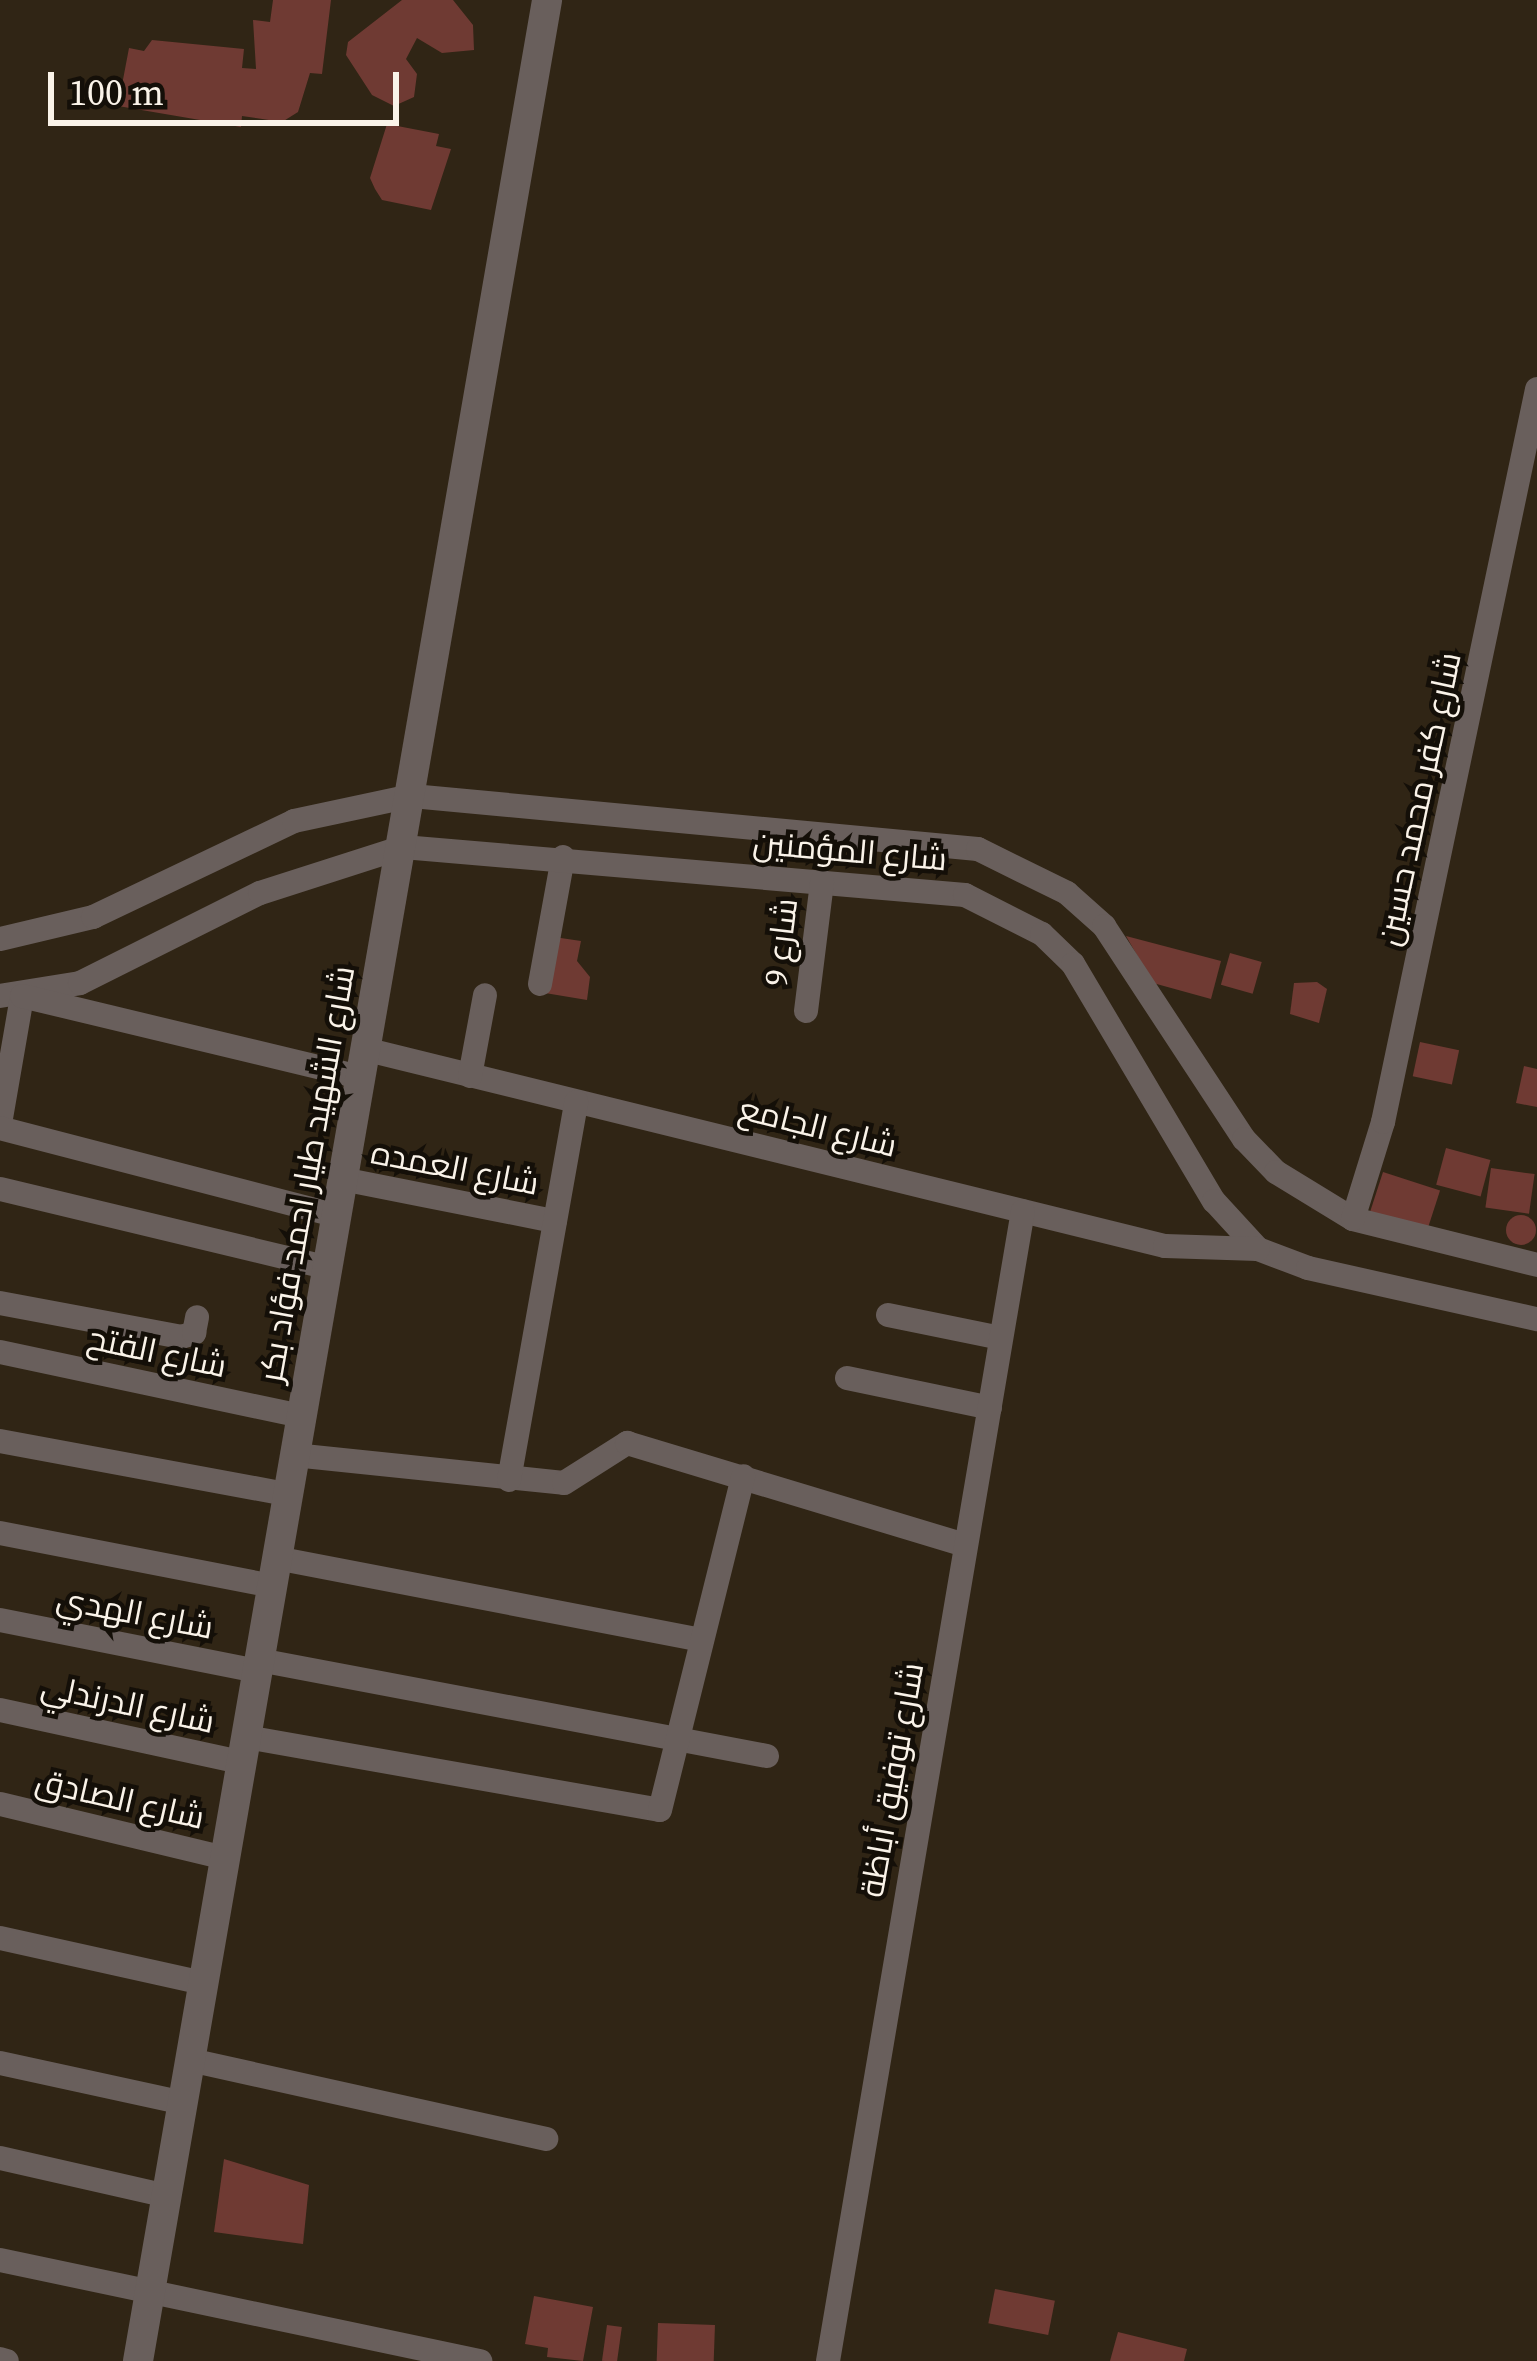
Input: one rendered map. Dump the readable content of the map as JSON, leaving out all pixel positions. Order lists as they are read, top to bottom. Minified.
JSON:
{"streets":{"street":["شارع كفر محمد حسين","شارع المؤمنين","شارع 9","شارع الجامع","شارع العمده","شارع الشهيد طيار احمد فؤاد بكر","شارع الفتح","شارع الهدي","شارع الدرندلي","شارع توفيق أباظة","شارع الصادق"]},"crossings":[["شارع كفر محمد حسين","شارع المؤمنين"],["شارع المؤمنين","شارع 9"],["شارع المؤمنين","شارع الجامع"],["شارع المؤمنين","شارع الشهيد طيار احمد فؤاد بكر"],["شارع الجامع","شارع الشهيد طيار احمد فؤاد بكر"],["شارع الجامع","شارع توفيق أباظة"],["شارع العمده","شارع الشهيد طيار احمد فؤاد بكر"],["شارع الشهيد طيار احمد فؤاد بكر","شارع الفتح"],["شارع الشهيد طيار احمد فؤاد بكر","شارع الهدي"],["شارع الشهيد طيار احمد فؤاد بكر","شارع الدرندلي"],["شارع الشهيد طيار احمد فؤاد بكر","شارع الصادق"],["شارع الهدي","شارع الدرندلي"]],"scale_bar":"100 m"}
